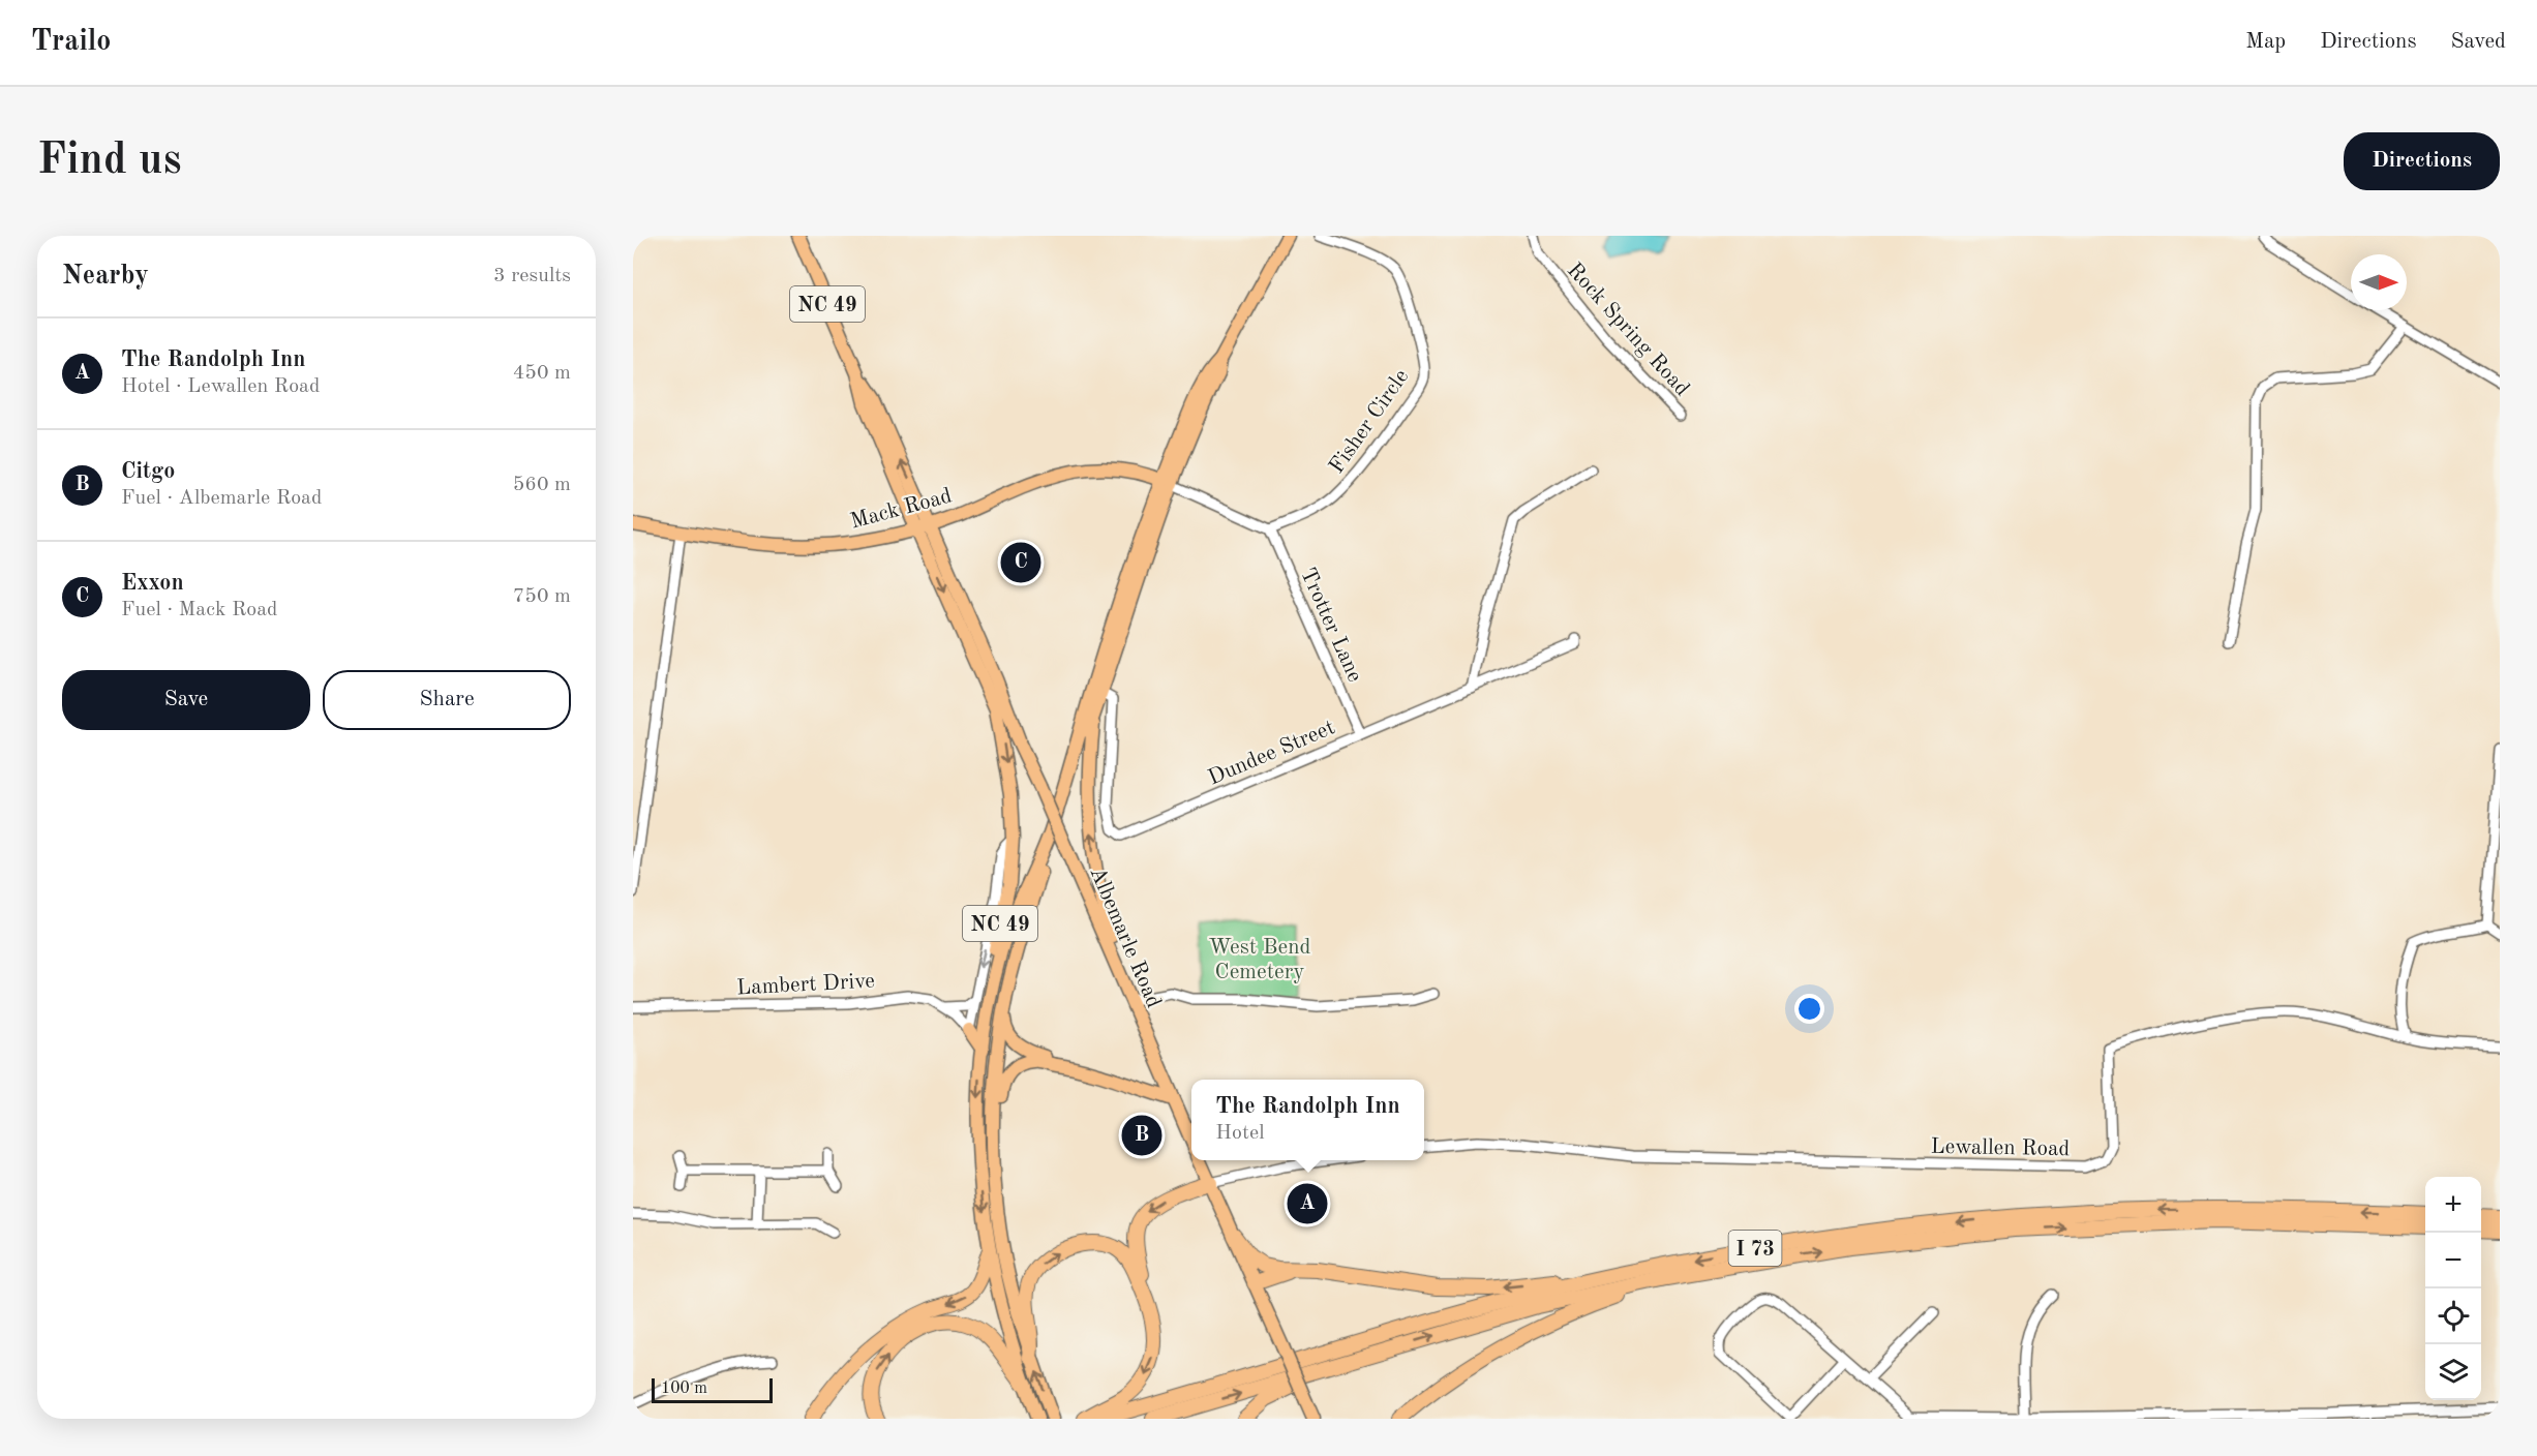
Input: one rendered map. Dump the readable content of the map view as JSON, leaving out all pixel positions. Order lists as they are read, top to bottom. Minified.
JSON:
{"streets":{"highway":["I 73"],"main road":["NC 49","Mack Road","Albemarle Road"],"street":["Rock Spring Road","Fisher Circle","Trotter Lane","Dundee Street","Lambert Drive","Lewallen Road"]},"crossings":[["NC 49","Mack Road"],["NC 49","Albemarle Road"],["Fisher Circle","Trotter Lane"],["Mack Road","Albemarle Road"],["Trotter Lane","Dundee Street"]],"parks":["West Bend Cemetery"],"scale_bar":"100 m","north":"right","page":{"header":"Trailo","nav":["Map","Directions","Saved"],"buttons":["Directions",["Save","Share"]],"title":"Find us","heading":["Nearby","3 results"],"list":[{"mark":"A","name":"The Randolph Inn","note":"Hotel · Lewallen Road","value":"450 m"},{"mark":"B","name":"Citgo","note":"Fuel · Albemarle Road","value":"560 m"},{"mark":"C","name":"Exxon","note":"Fuel · Mack Road","value":"750 m"}],"pins":["C","B","A"],"popup":["The Randolph Inn","Hotel"],"map_buttons":["+","−"],"scale":"100 m"}}
